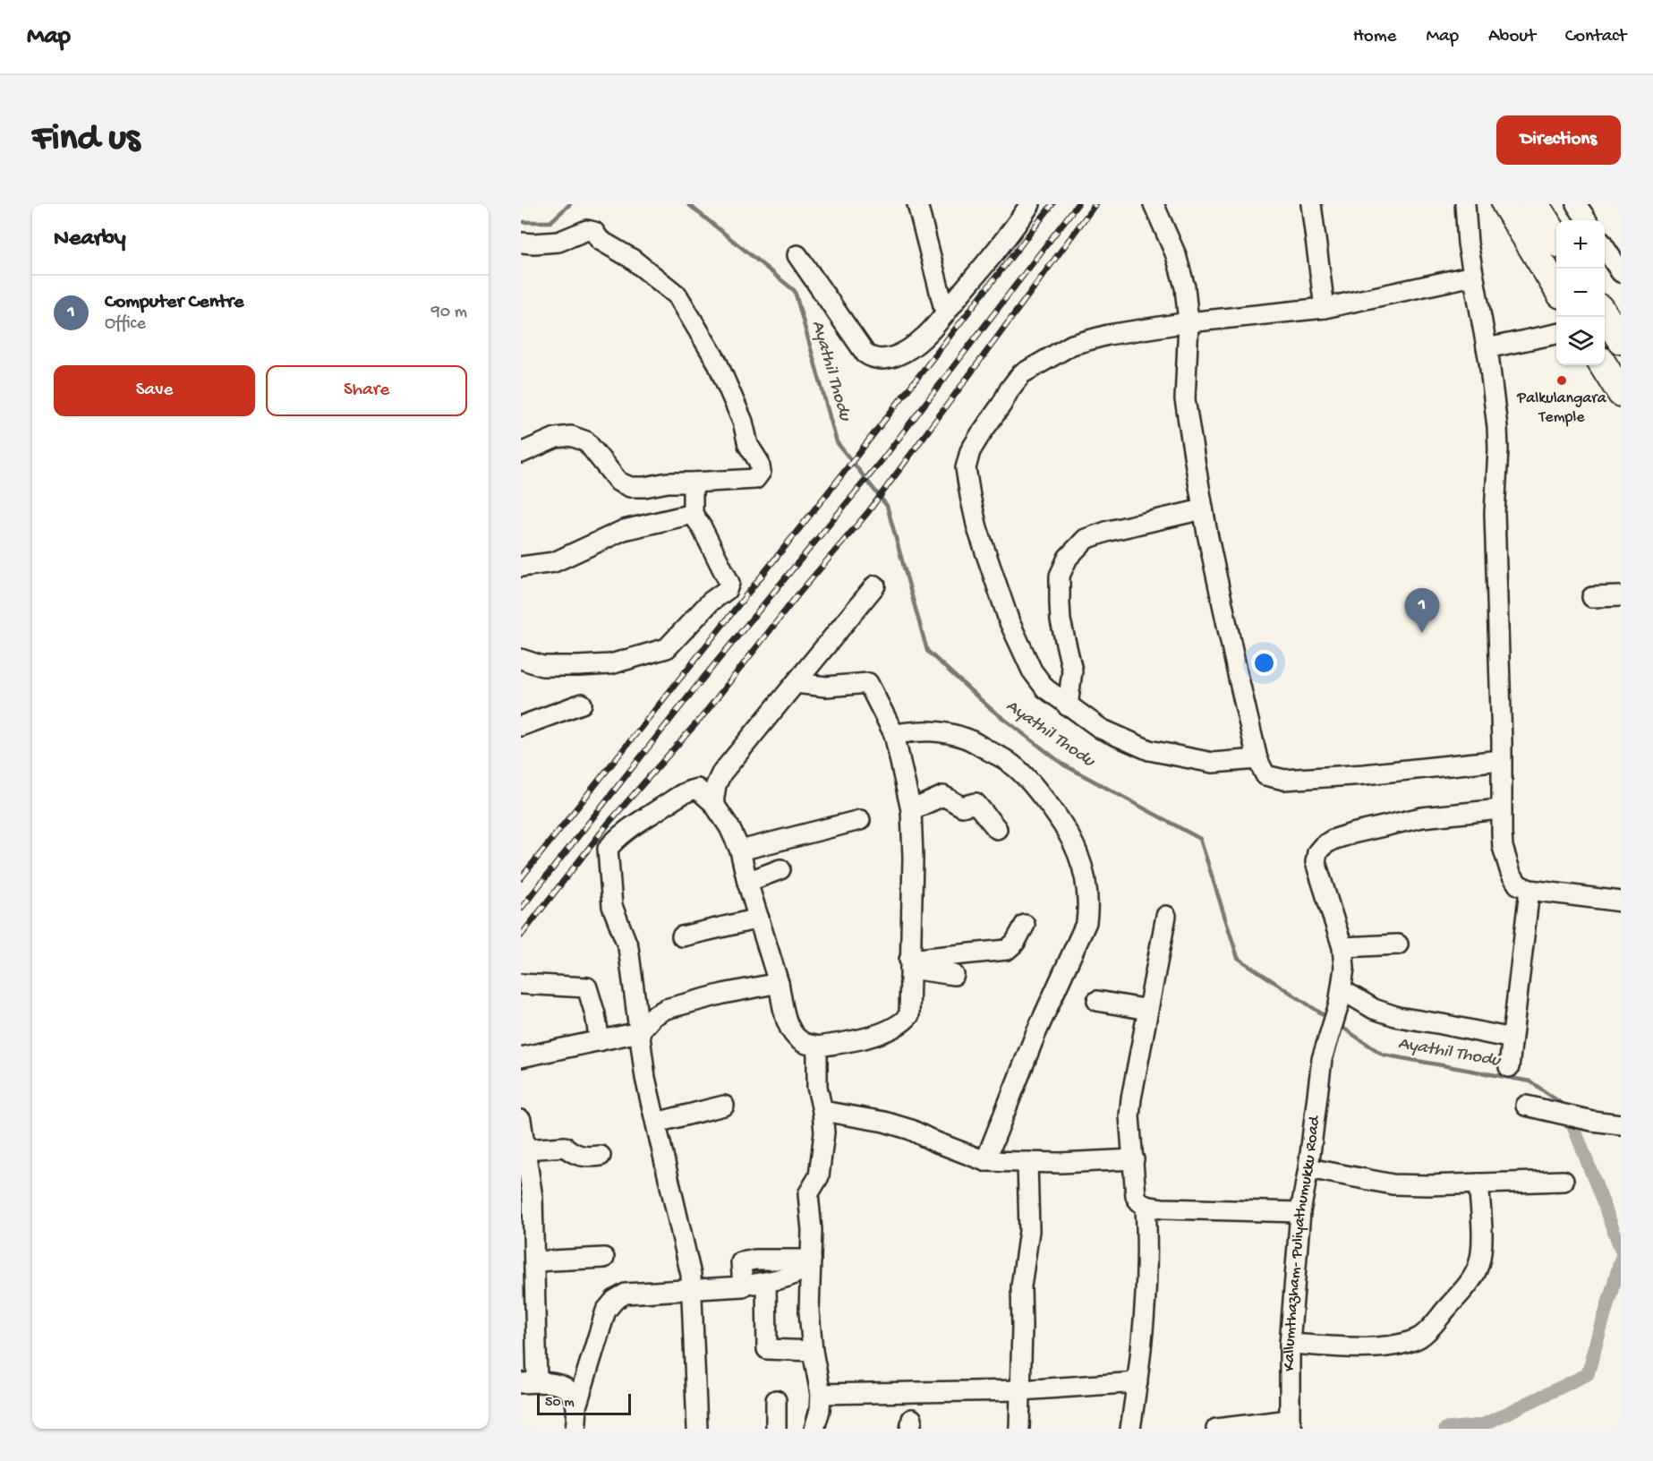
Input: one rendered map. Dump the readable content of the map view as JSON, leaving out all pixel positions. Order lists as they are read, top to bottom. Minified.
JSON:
{"streets":{"street":["Kallumthazham- Puliyathumukku Road"]},"water":["Ayathil Thodu"],"places":["Palkulangara Temple"],"scale_bar":"50 m","page":{"header":"Map","nav":["Home","Map","About","Contact"],"buttons":["Directions",["Save","Share"]],"title":"Find us","heading":"Nearby","map_buttons":["+","−"],"list":[{"mark":"1","name":"Computer Centre","note":"Office","value":"90 m"}],"pins":"1","scale":"50 m"}}
